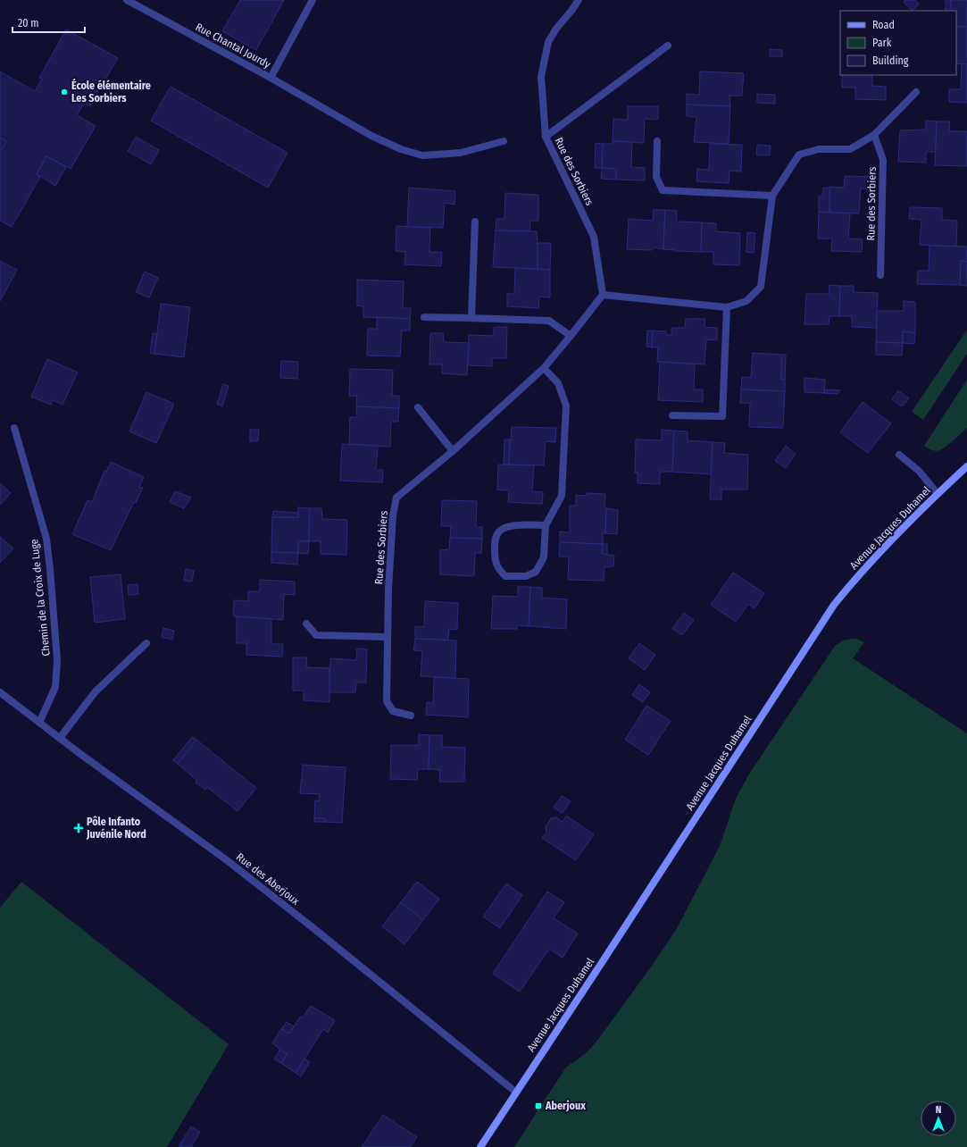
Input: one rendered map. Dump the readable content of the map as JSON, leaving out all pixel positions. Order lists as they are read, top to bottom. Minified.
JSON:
{"streets":{"main road":["Avenue Jacques Duhamel"],"street":["Rue Chantal Jourdy","Rue des Sorbiers","Chemin de la Croix de Luge","Rue des Aberjoux"]},"crossings":[["Avenue Jacques Duhamel","Rue des Aberjoux"],["Chemin de la Croix de Luge","Rue des Aberjoux"]],"places":{"other":["École élémentaire Les Sorbiers"],"health":["Pôle Infanto Juvénile Nord"],"transit":["Aberjoux"]},"legend":["Road","Park","Building"],"scale_bar":"20 m","north":"top"}
